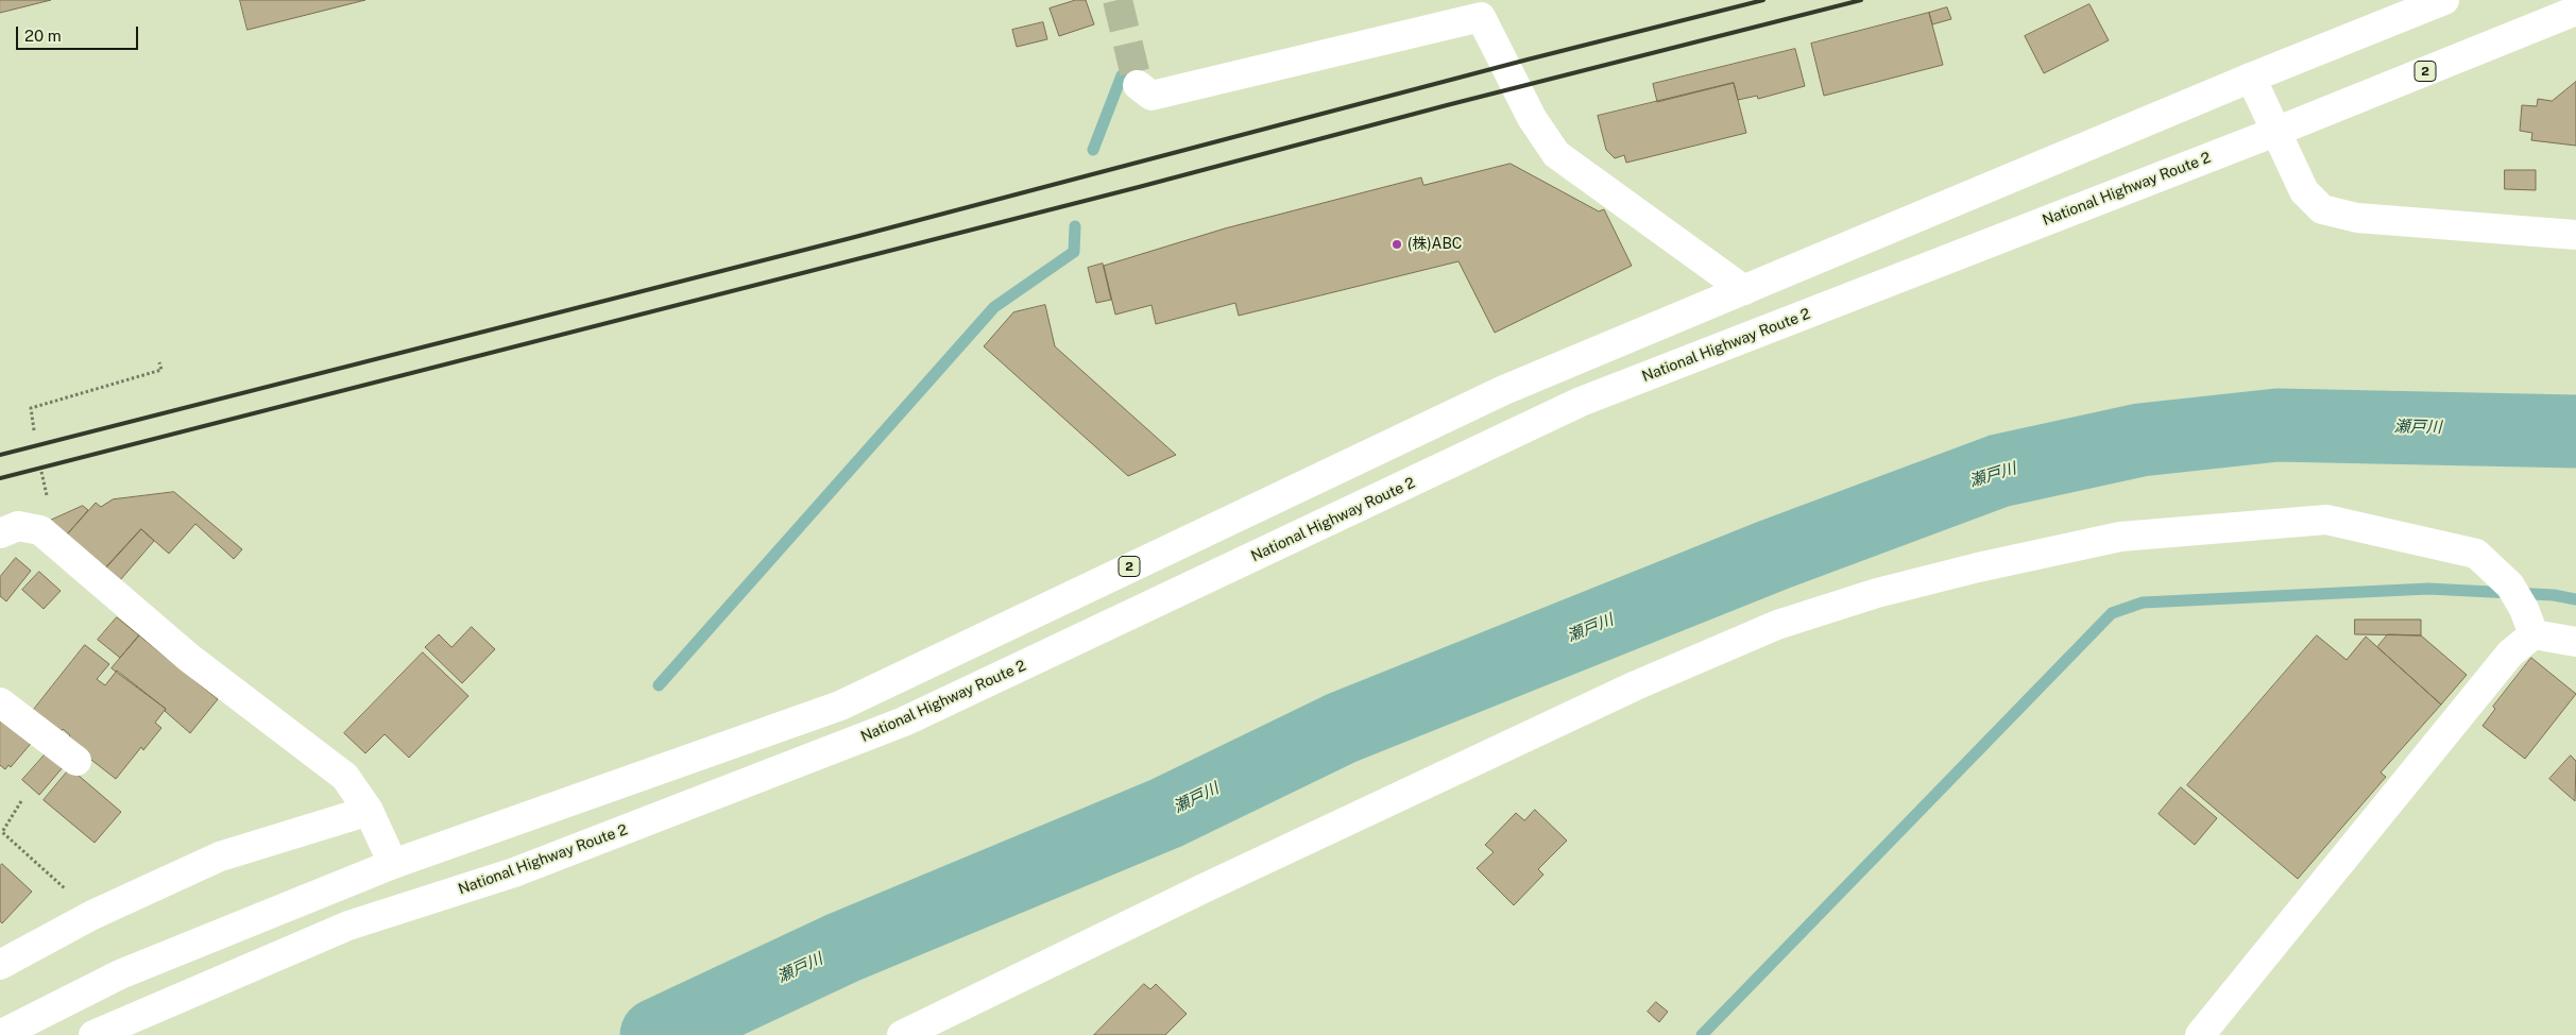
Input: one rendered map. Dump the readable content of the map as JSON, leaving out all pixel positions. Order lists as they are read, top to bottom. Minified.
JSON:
{"streets":{"main road":["2","National Highway Route 2"]},"water":["瀬戸川"],"places":["(株)ABC"],"scale_bar":"20 m"}
